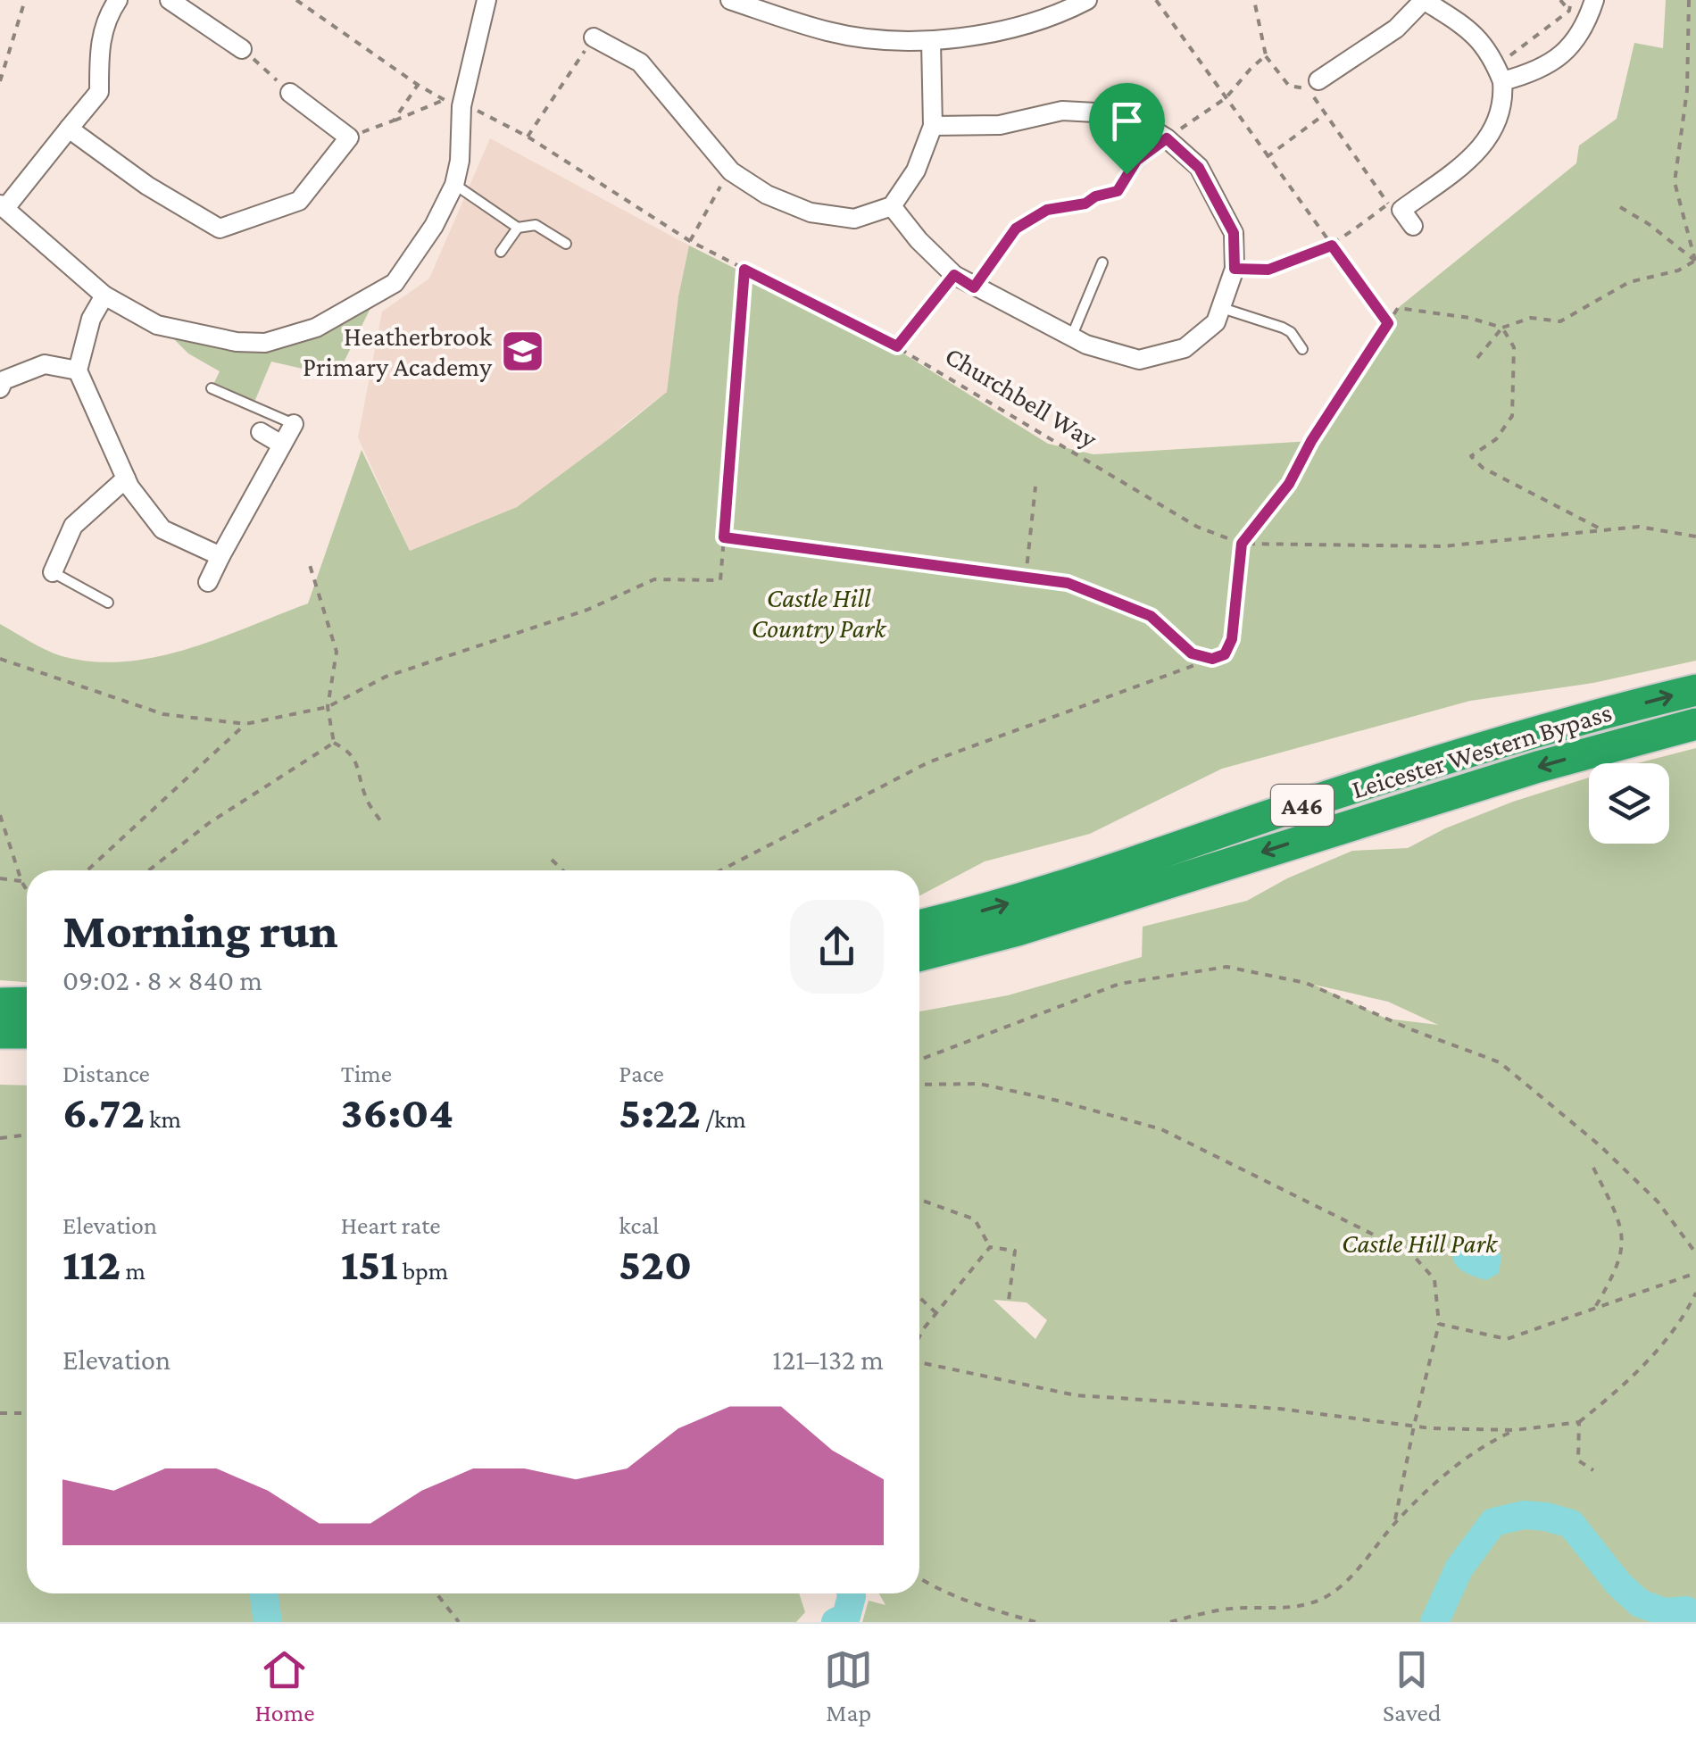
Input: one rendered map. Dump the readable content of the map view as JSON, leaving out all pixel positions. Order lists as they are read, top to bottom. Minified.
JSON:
{"streets":{"highway":["Leicester Western Bypass","A46"],"path":["Churchbell Way"]},"parks":["Castle Hill Country Park","Castle Hill Park"],"places":{"school or university":["Heatherbrook Primary Academy"]},"page":{"heading":["Morning run","09:02 · 8 × 840 m"],"stats":[["Distance","6.72 km"],["Time","36:04"],["Pace","5:22 /km"],["Elevation","112 m"],["Heart rate","151 bpm"],["kcal","520"]],"chart":["Elevation","121–132 m"],"tabs":["Home","Map","Saved"]}}
